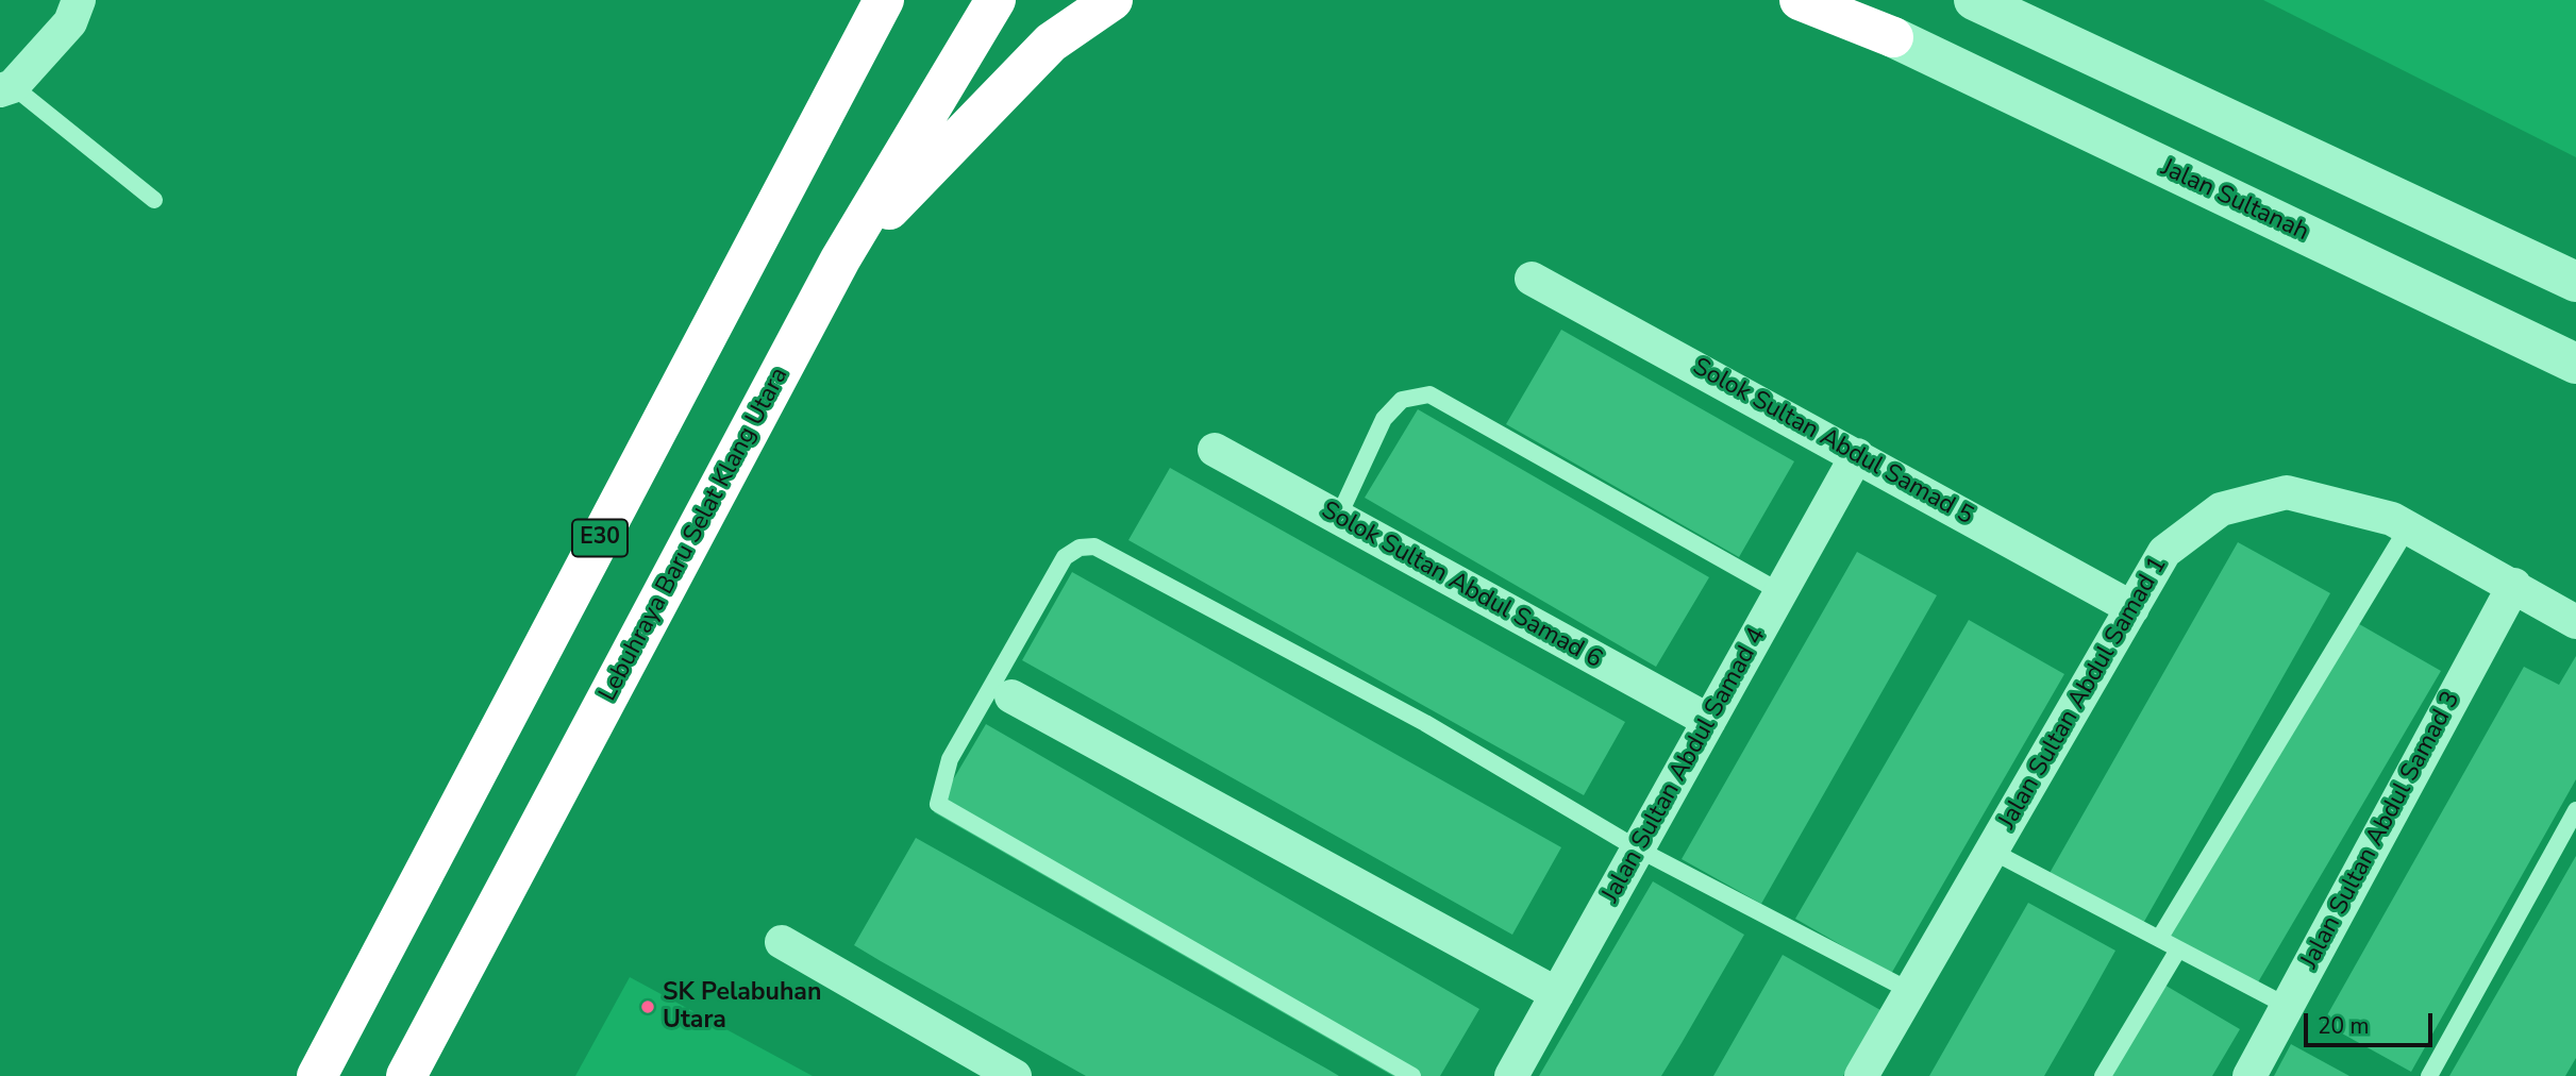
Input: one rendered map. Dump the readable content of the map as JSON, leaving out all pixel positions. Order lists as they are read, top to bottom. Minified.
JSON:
{"streets":{"highway":["Lebuhraya Baru Selat Klang Utara","E30"],"street":["Jalan Sultanah","Solok Sultan Abdul Samad 5","Solok Sultan Abdul Samad 6","Jalan Sultan Abdul Samad 1","Jalan Sultan Abdul Samad 4","Jalan Sultan Abdul Samad 3"]},"crossings":[["Solok Sultan Abdul Samad 5","Jalan Sultan Abdul Samad 1"],["Solok Sultan Abdul Samad 5","Jalan Sultan Abdul Samad 4"],["Solok Sultan Abdul Samad 6","Jalan Sultan Abdul Samad 4"],["Jalan Sultan Abdul Samad 1","Jalan Sultan Abdul Samad 3"]],"places":["SK Pelabuhan Utara"],"scale_bar":"20 m"}
